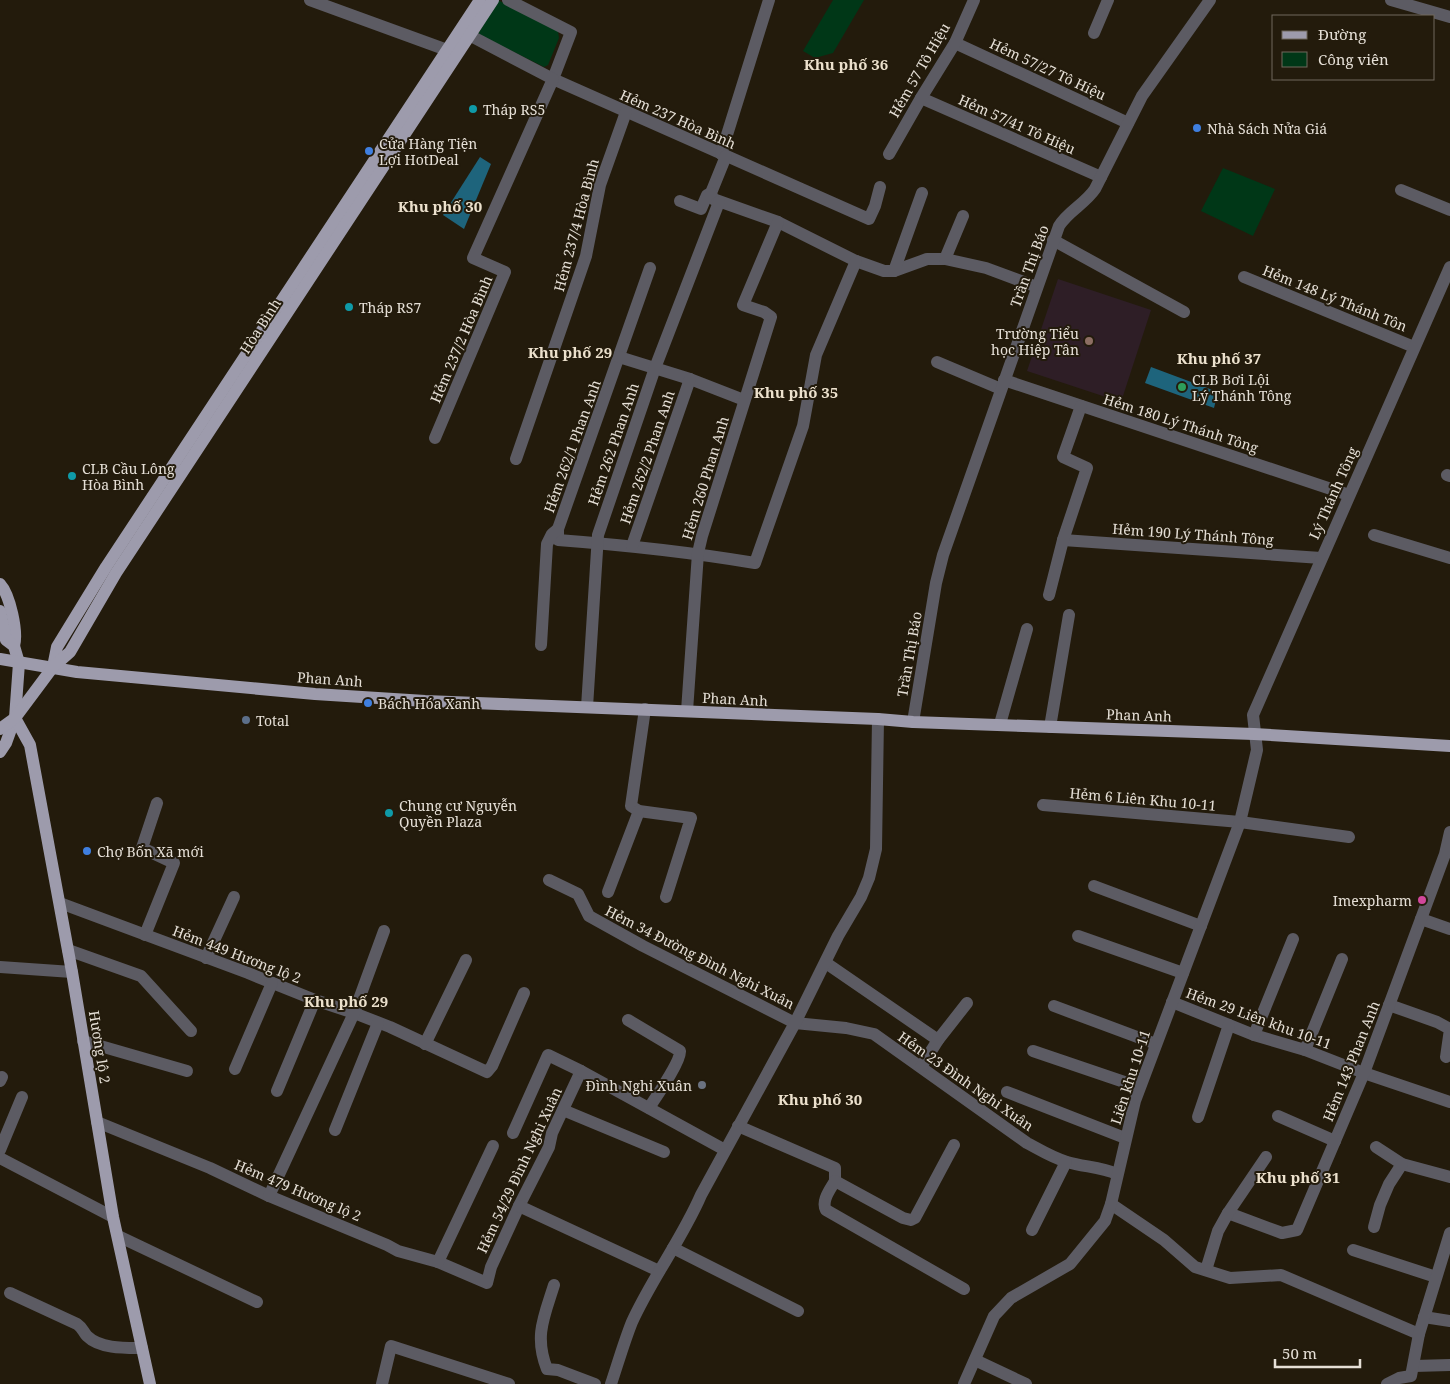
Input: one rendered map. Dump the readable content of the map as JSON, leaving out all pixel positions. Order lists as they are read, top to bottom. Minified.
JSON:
{"streets":{"main road":["Hòa Bình","Phan Anh","Hương lộ 2"],"street":["Hẻm 57/27 Tô Hiệu","Hẻm 57 Tô Hiệu","Hẻm 237 Hòa Bình","Hẻm 57/41 Tô Hiệu","Hẻm 237/4 Hòa Bình","Trần Thị Báo","Hẻm 148 Lý Thánh Tôn","Hẻm 237/2 Hòa Bình","Hẻm 180 Lý Thánh Tông","Hẻm 262 Phan Anh","Hẻm 262/1 Phan Anh","Hẻm 262/2 Phan Anh","Hẻm 260 Phan Anh","Lý Thánh Tông","Hẻm 190 Lý Thánh Tông","Hẻm 6 Liên Khu 10-11","Hẻm 449 Hương lộ 2","Hẻm 34 Đường Đình Nghi Xuân","Hẻm 29 Liên khu 10-11","Hẻm 143 Phan Anh","Liên khu 10-11","Hẻm 23 Đình Nghi Xuân","Hẻm 54/29 Đình Nghi Xuân","Hẻm 479 Hương lộ 2"]},"crossings":[["Hẻm 57/27 Tô Hiệu","Hẻm 57 Tô Hiệu"],["Hẻm 57/27 Tô Hiệu","Trần Thị Báo"],["Hẻm 57 Tô Hiệu","Hẻm 57/41 Tô Hiệu"],["Hẻm 237 Hòa Bình","Hẻm 237/4 Hòa Bình"],["Hẻm 237 Hòa Bình","Hòa Bình"],["Hẻm 237 Hòa Bình","Hẻm 237/2 Hòa Bình"],["Hẻm 237 Hòa Bình","Hẻm 262 Phan Anh"],["Hẻm 57/41 Tô Hiệu","Trần Thị Báo"],["Trần Thị Báo","Hẻm 180 Lý Thánh Tông"],["Trần Thị Báo","Phan Anh"],["Hẻm 148 Lý Thánh Tôn","Lý Thánh Tông"],["Hòa Bình","Phan Anh"],["Hòa Bình","Hương lộ 2"],["Hẻm 180 Lý Thánh Tông","Lý Thánh Tông"],["Hẻm 262 Phan Anh","Hẻm 262/1 Phan Anh"],["Hẻm 262 Phan Anh","Phan Anh"],["Hẻm 260 Phan Anh","Phan Anh"],["Lý Thánh Tông","Hẻm 190 Lý Thánh Tông"],["Lý Thánh Tông","Phan Anh"],["Lý Thánh Tông","Liên khu 10-11"],["Phan Anh","Liên khu 10-11"],["Hẻm 6 Liên Khu 10-11","Liên khu 10-11"],["Hẻm 449 Hương lộ 2","Hương lộ 2"],["Hẻm 34 Đường Đình Nghi Xuân","Hẻm 23 Đình Nghi Xuân"],["Hẻm 29 Liên khu 10-11","Hẻm 143 Phan Anh"],["Hẻm 29 Liên khu 10-11","Liên khu 10-11"],["Hương lộ 2","Hẻm 479 Hương lộ 2"],["Liên khu 10-11","Hẻm 23 Đình Nghi Xuân"],["Hẻm 54/29 Đình Nghi Xuân","Hẻm 479 Hương lộ 2"]],"districts":["Khu phố 36","Khu phố 30","Khu phố 29","Khu phố 37","Khu phố 35","Khu phố 29","Khu phố 30","Khu phố 31"],"places":["Tháp RS5","Nhà Sách Nửa Giá","Cửa Hàng Tiện Lợi HotDeal","Tháp RS7","Trường Tiểu học Hiệp Tân","CLB Bơi Lội Lý Thánh Tông","CLB Cầu Lông Hòa Bình","Bách Hóa Xanh","Total","Chung cư Nguyễn Quyền Plaza","Chợ Bốn Xã mới","Imexpharm","Đình Nghi Xuân"],"legend":["Đường","Công viên"],"scale_bar":"50 m"}
